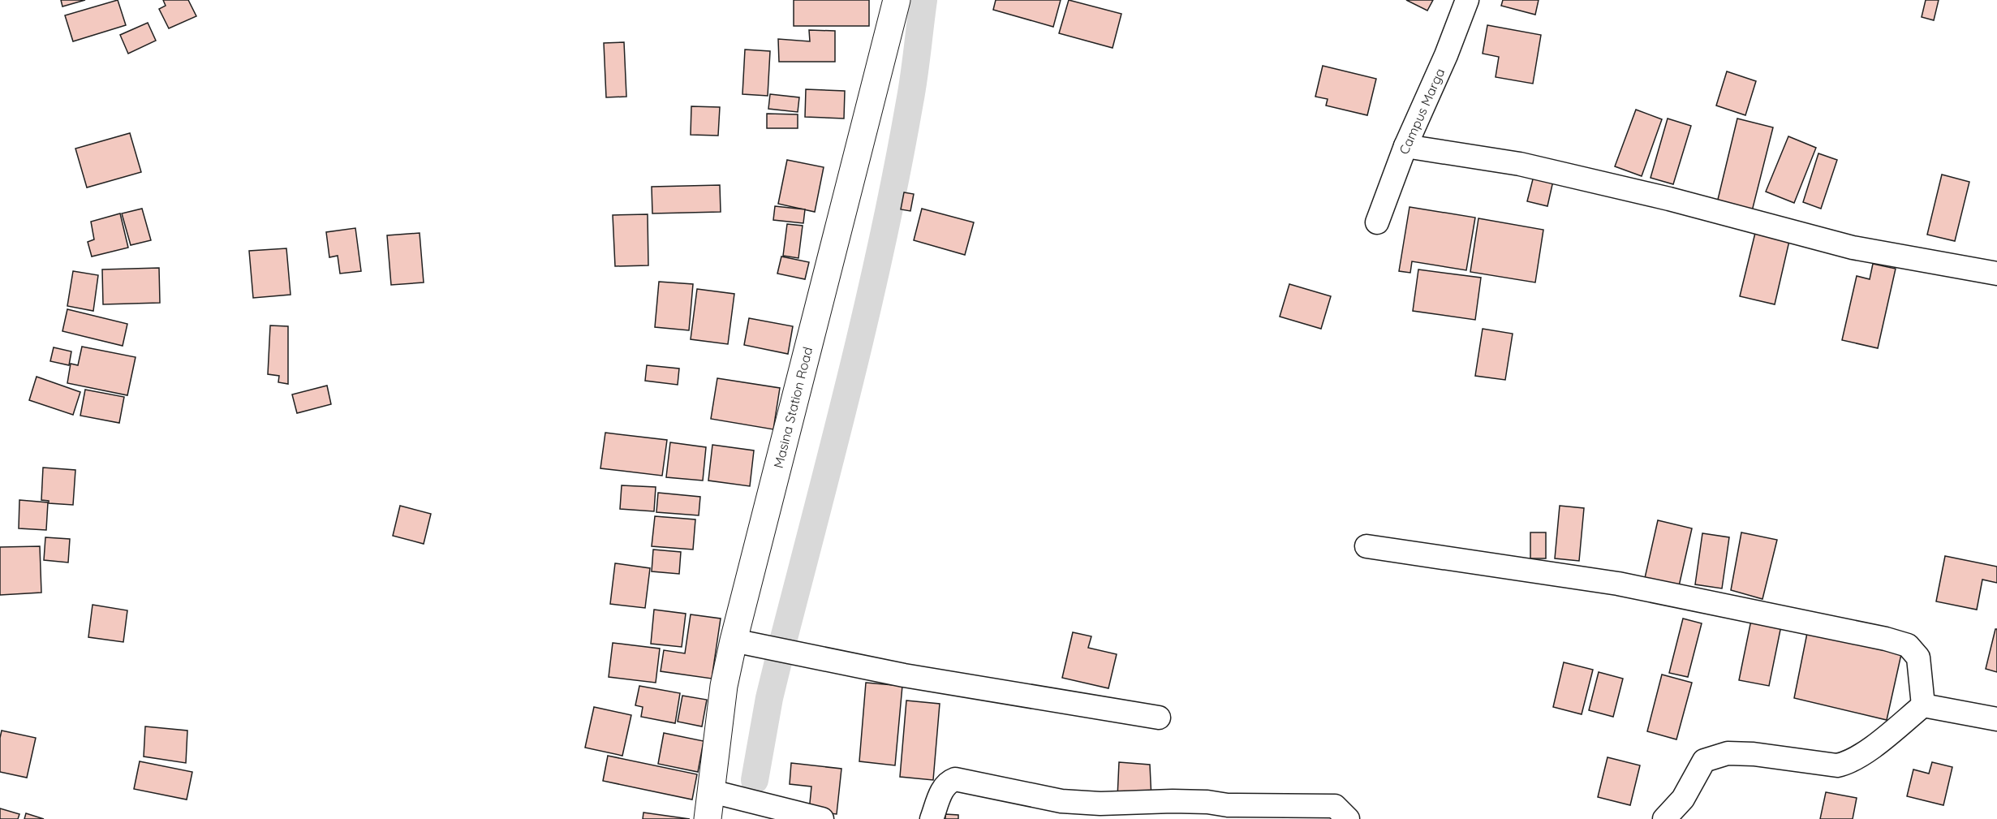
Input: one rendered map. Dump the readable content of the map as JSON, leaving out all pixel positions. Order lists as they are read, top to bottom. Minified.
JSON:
{"streets":{"street":["Campus Marga","Masina Station Road"]}}
